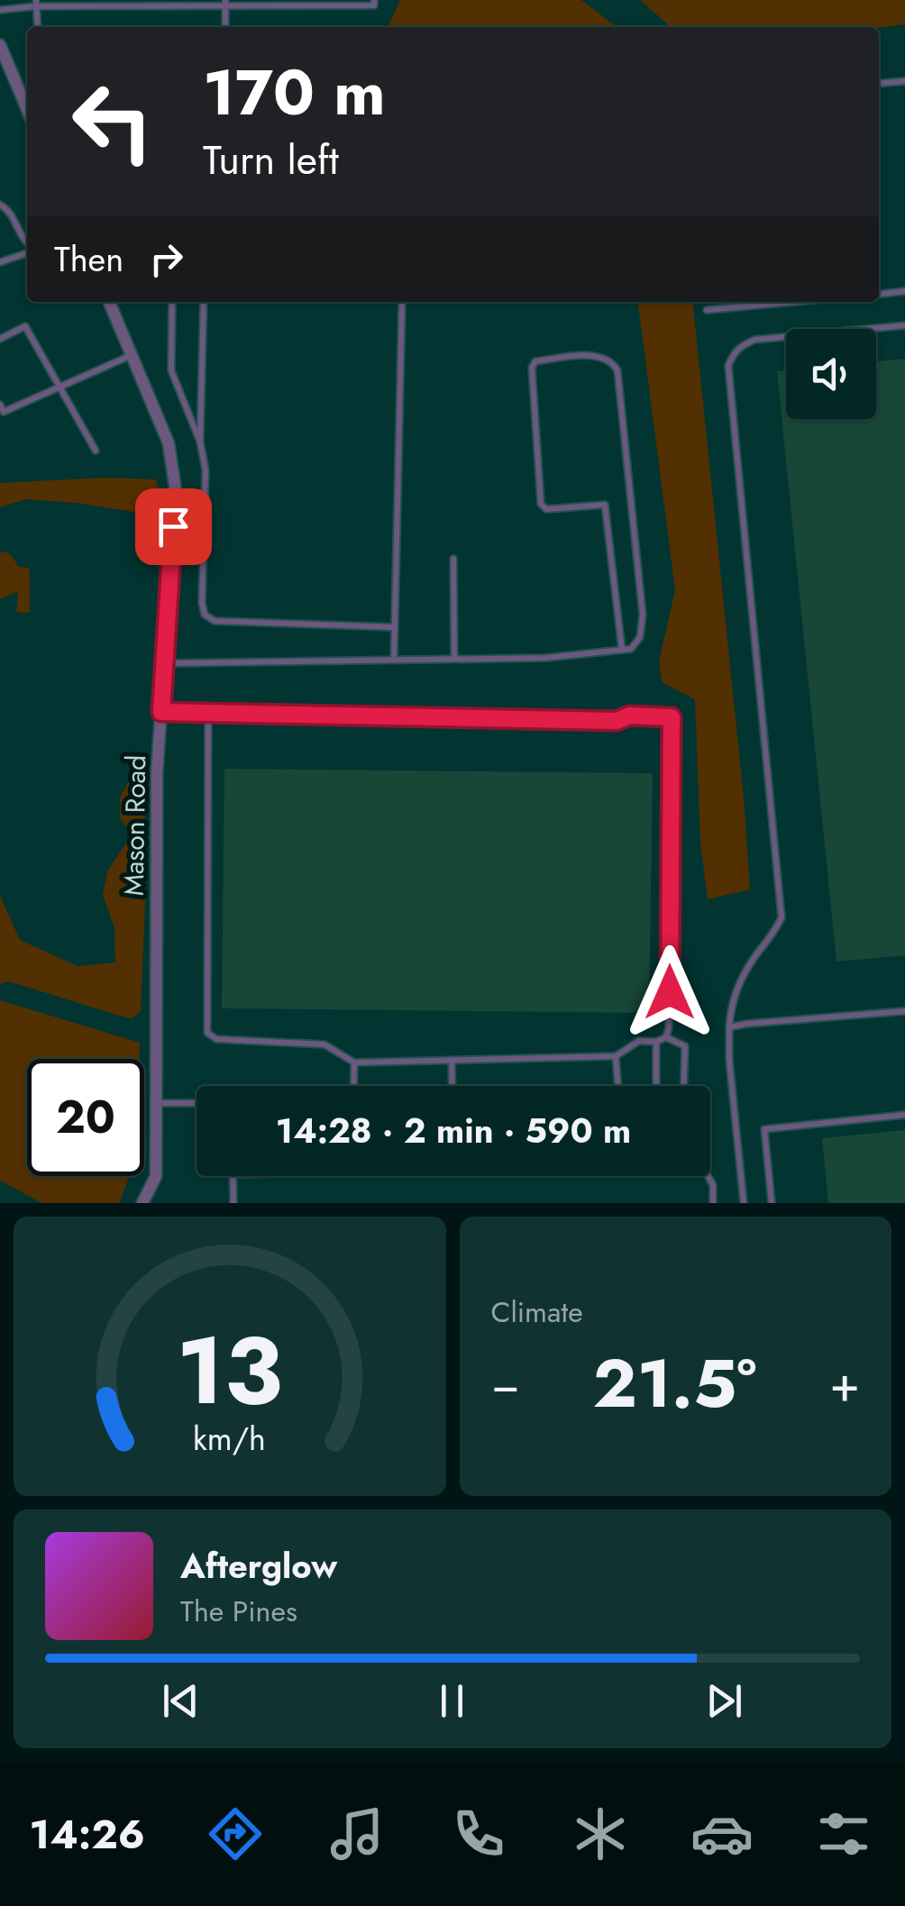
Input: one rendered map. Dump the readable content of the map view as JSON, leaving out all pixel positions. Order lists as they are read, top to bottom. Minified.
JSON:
{"streets":{"street":["Mason Road"]},"page":{"turn":["170 m","Turn left"],"then":"Then","limit":"20","trip":"14:28 · 2 min · 590 m","tile":"Climate","heat":["−","21.5°","+"],"song":["Afterglow","The Pines"],"tabs":"14:26","gauge":["13","km/h"]}}
